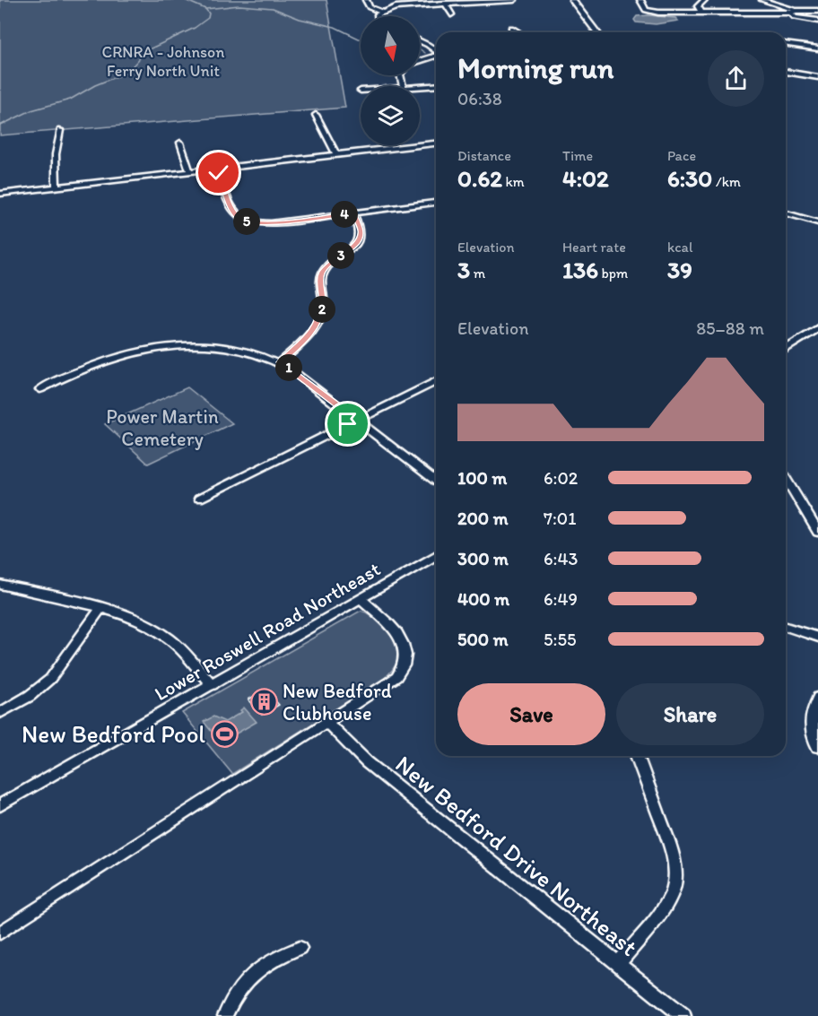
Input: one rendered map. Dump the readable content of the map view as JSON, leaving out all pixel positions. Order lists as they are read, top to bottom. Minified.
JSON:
{"streets":{"street":["Lower Roswell Road Northeast","New Bedford Drive Northeast"]},"parks":["CRNRA - Johnson Ferry North Unit","Power Martin Cemetery"],"places":{"building":["New Bedford Clubhouse"],"sports":["New Bedford Pool"]},"north":"bottom","page":{"heading":["Morning run","06:38"],"stats":[["Distance","0.62 km"],["Time","4:02"],["Pace","6:30 /km"],["Elevation","3 m"],["Heart rate","136 bpm"],["kcal","39"]],"pins":["4","5","3","2","1"],"chart":["Elevation","85–88 m"],"list":[{"name":"100 m","note":"6:02"},{"name":"200 m","note":"7:01"},{"name":"300 m","note":"6:43"},{"name":"400 m","note":"6:49"},{"name":"500 m","note":"5:55"}],"buttons":["Save","Share"]}}
